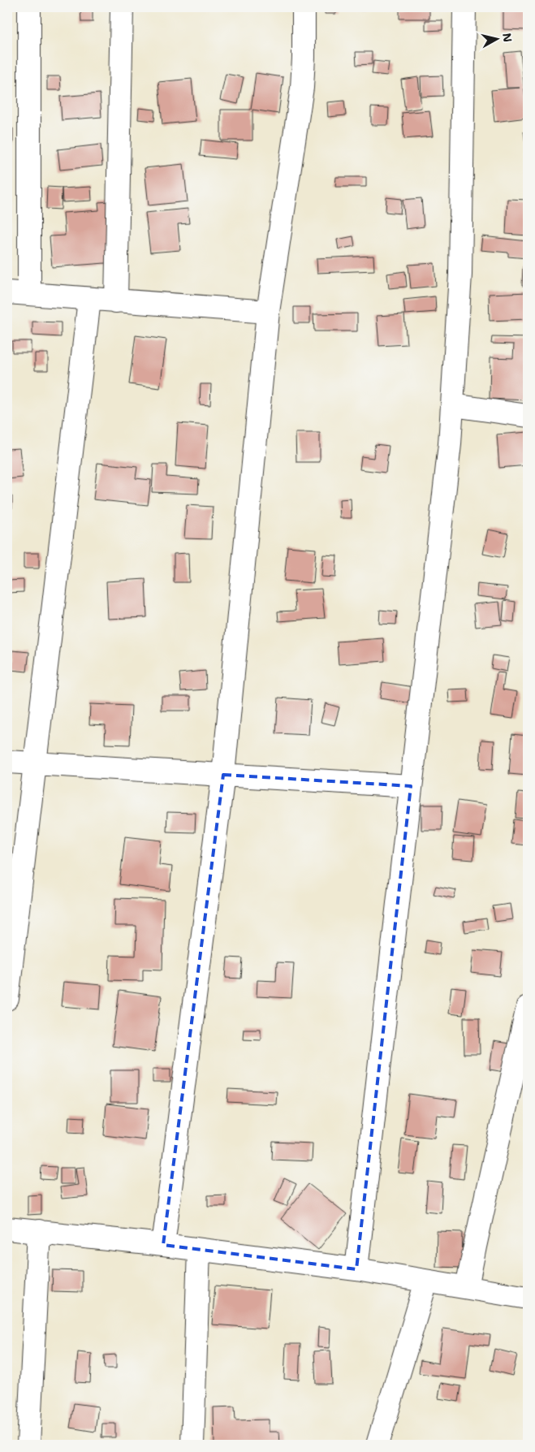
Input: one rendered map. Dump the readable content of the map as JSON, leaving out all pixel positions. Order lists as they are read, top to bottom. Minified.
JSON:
{"north":"right"}
